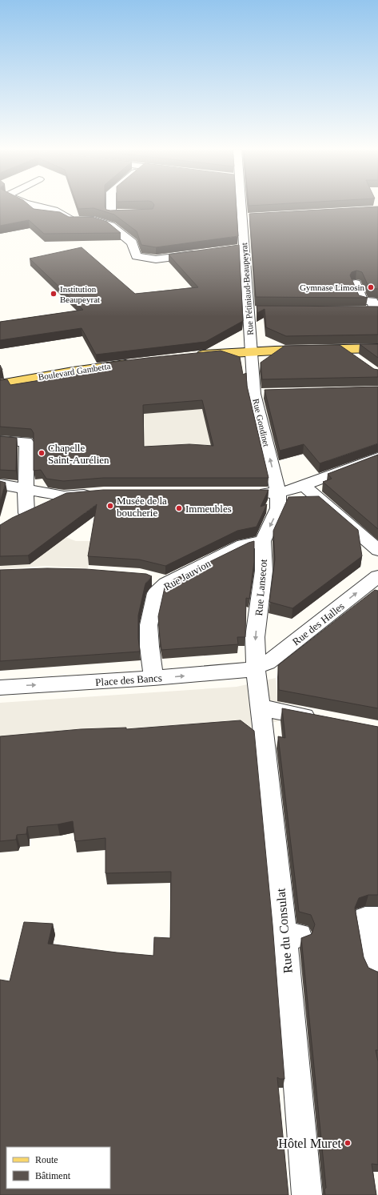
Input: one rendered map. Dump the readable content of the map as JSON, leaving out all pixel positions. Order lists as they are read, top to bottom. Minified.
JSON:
{"streets":{"main road":["Boulevard Gambetta"],"street":["Rue Pétiniaud-Beaupeyrat","Rue Gondinet","Rue Jauvion","Rue Lansecot","Rue des Halles","Place des Bancs","Rue du Consulat"]},"crossings":[["Rue Pétiniaud-Beaupeyrat","Rue Gondinet"],["Rue Gondinet","Rue Lansecot"],["Rue Jauvion","Rue Lansecot"],["Rue Jauvion","Place des Bancs"],["Rue Lansecot","Rue des Halles"],["Rue Lansecot","Place des Bancs"],["Rue Lansecot","Rue du Consulat"],["Rue des Halles","Place des Bancs"],["Rue des Halles","Rue du Consulat"],["Place des Bancs","Rue du Consulat"]],"one_way":["Rue Gondinet","Rue Lansecot","Rue des Halles","Place des Bancs"],"places":["Gymnase Limosin","Institution Beaupeyrat","Chapelle Saint-Aurélien","Musée de la boucherie","Immeubles","Hôtel Muret"],"legend":["Route","Bâtiment"]}
